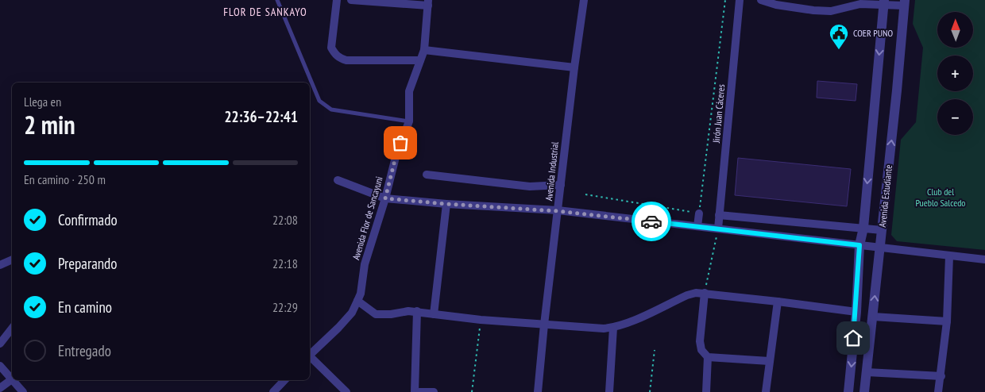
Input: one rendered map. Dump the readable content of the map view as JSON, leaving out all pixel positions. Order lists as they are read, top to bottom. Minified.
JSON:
{"streets":{"street":["Jirón Juan Cáceres","Avenida Industrial","Avenida Estudiante","Avenida Flor de Sancayuni"]},"districts":["FLOR DE SANKAYO"],"parks":["Club del Pueblo Salcedo"],"places":{"public building":["COER PUNO"]},"north":"top","page":{"map_buttons":["+","−"],"heading":["2 min","Llega en","22:36–22:41"],"bar":"En camino · 250 m","list":[["Confirmado","22:08"],["Preparando","22:18"],["En camino","22:29"],"Entregado"]}}
